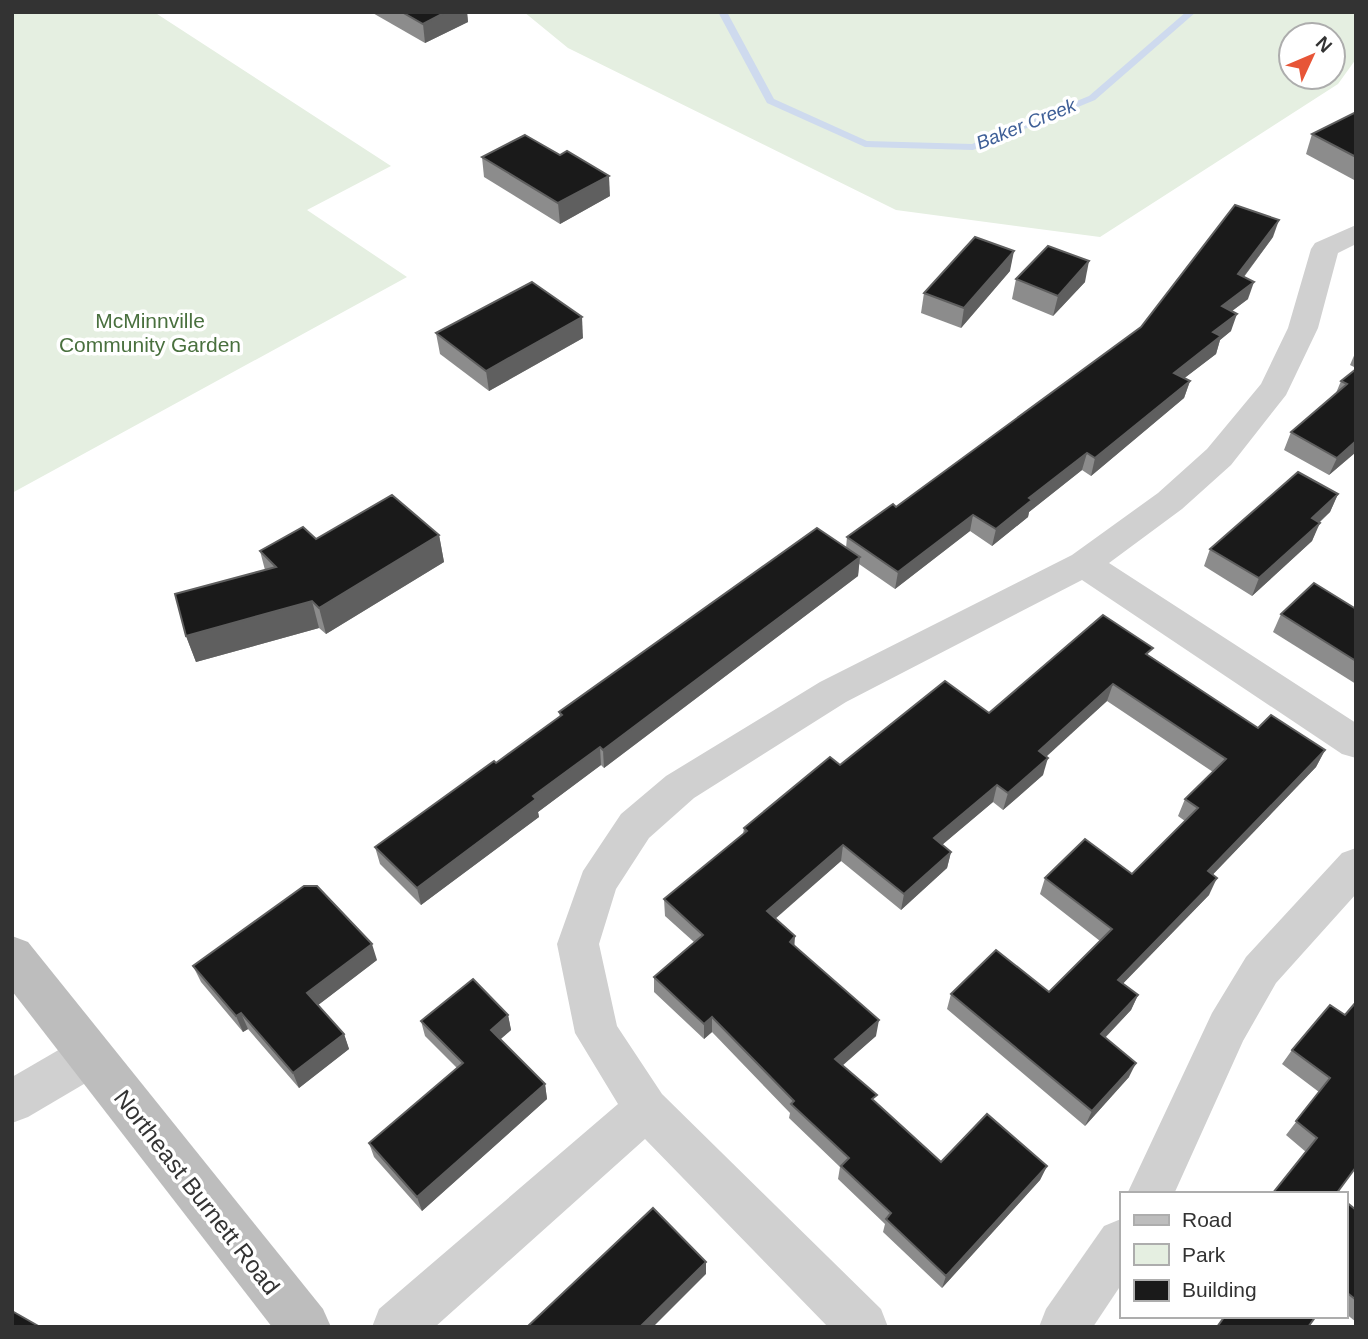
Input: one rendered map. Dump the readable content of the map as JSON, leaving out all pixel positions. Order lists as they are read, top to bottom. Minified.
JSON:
{"streets":{"street":["Northeast Burnett Road"]},"water":["Baker Creek"],"parks":["McMinnville Community Garden"],"legend":["Road","Park","Building"],"north":"top right"}
